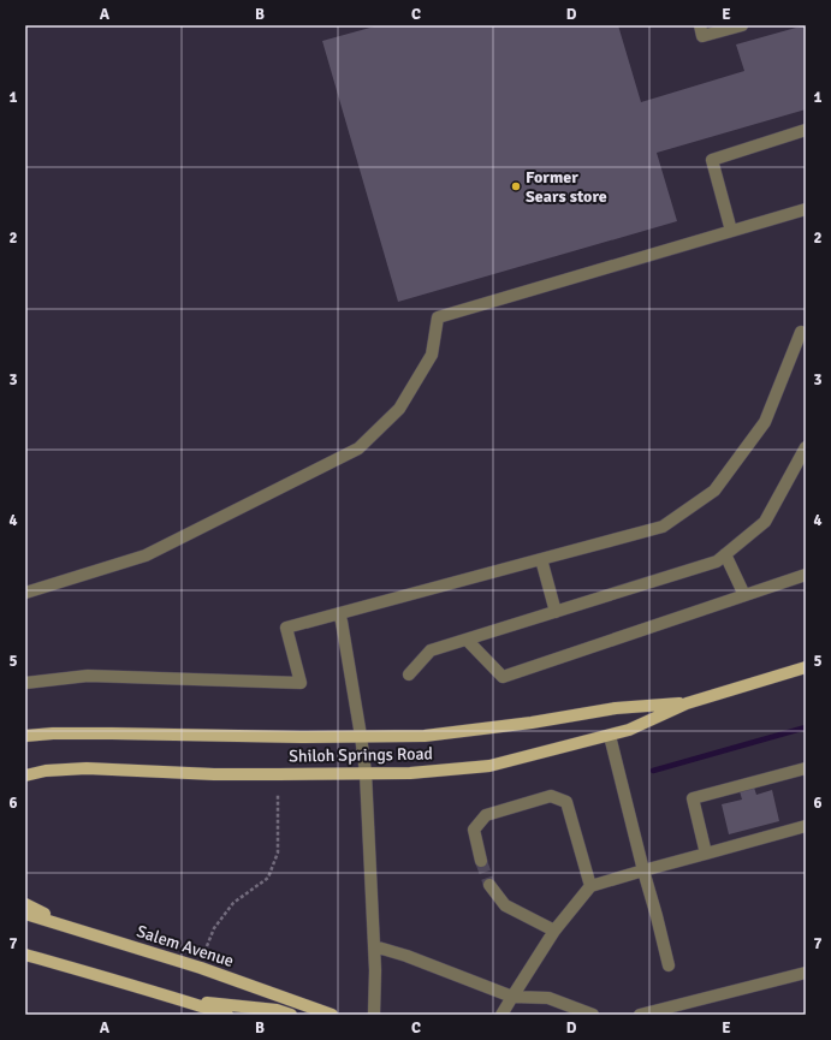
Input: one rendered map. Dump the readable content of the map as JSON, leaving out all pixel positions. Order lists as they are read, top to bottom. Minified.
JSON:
{"streets":{"main road":["Shiloh Springs Road","Salem Avenue"]},"places":["Former Sears store"],"grid":{"columns":["A","B","C","D","E"],"rows":["1","2","3","4","5","6","7"]}}
